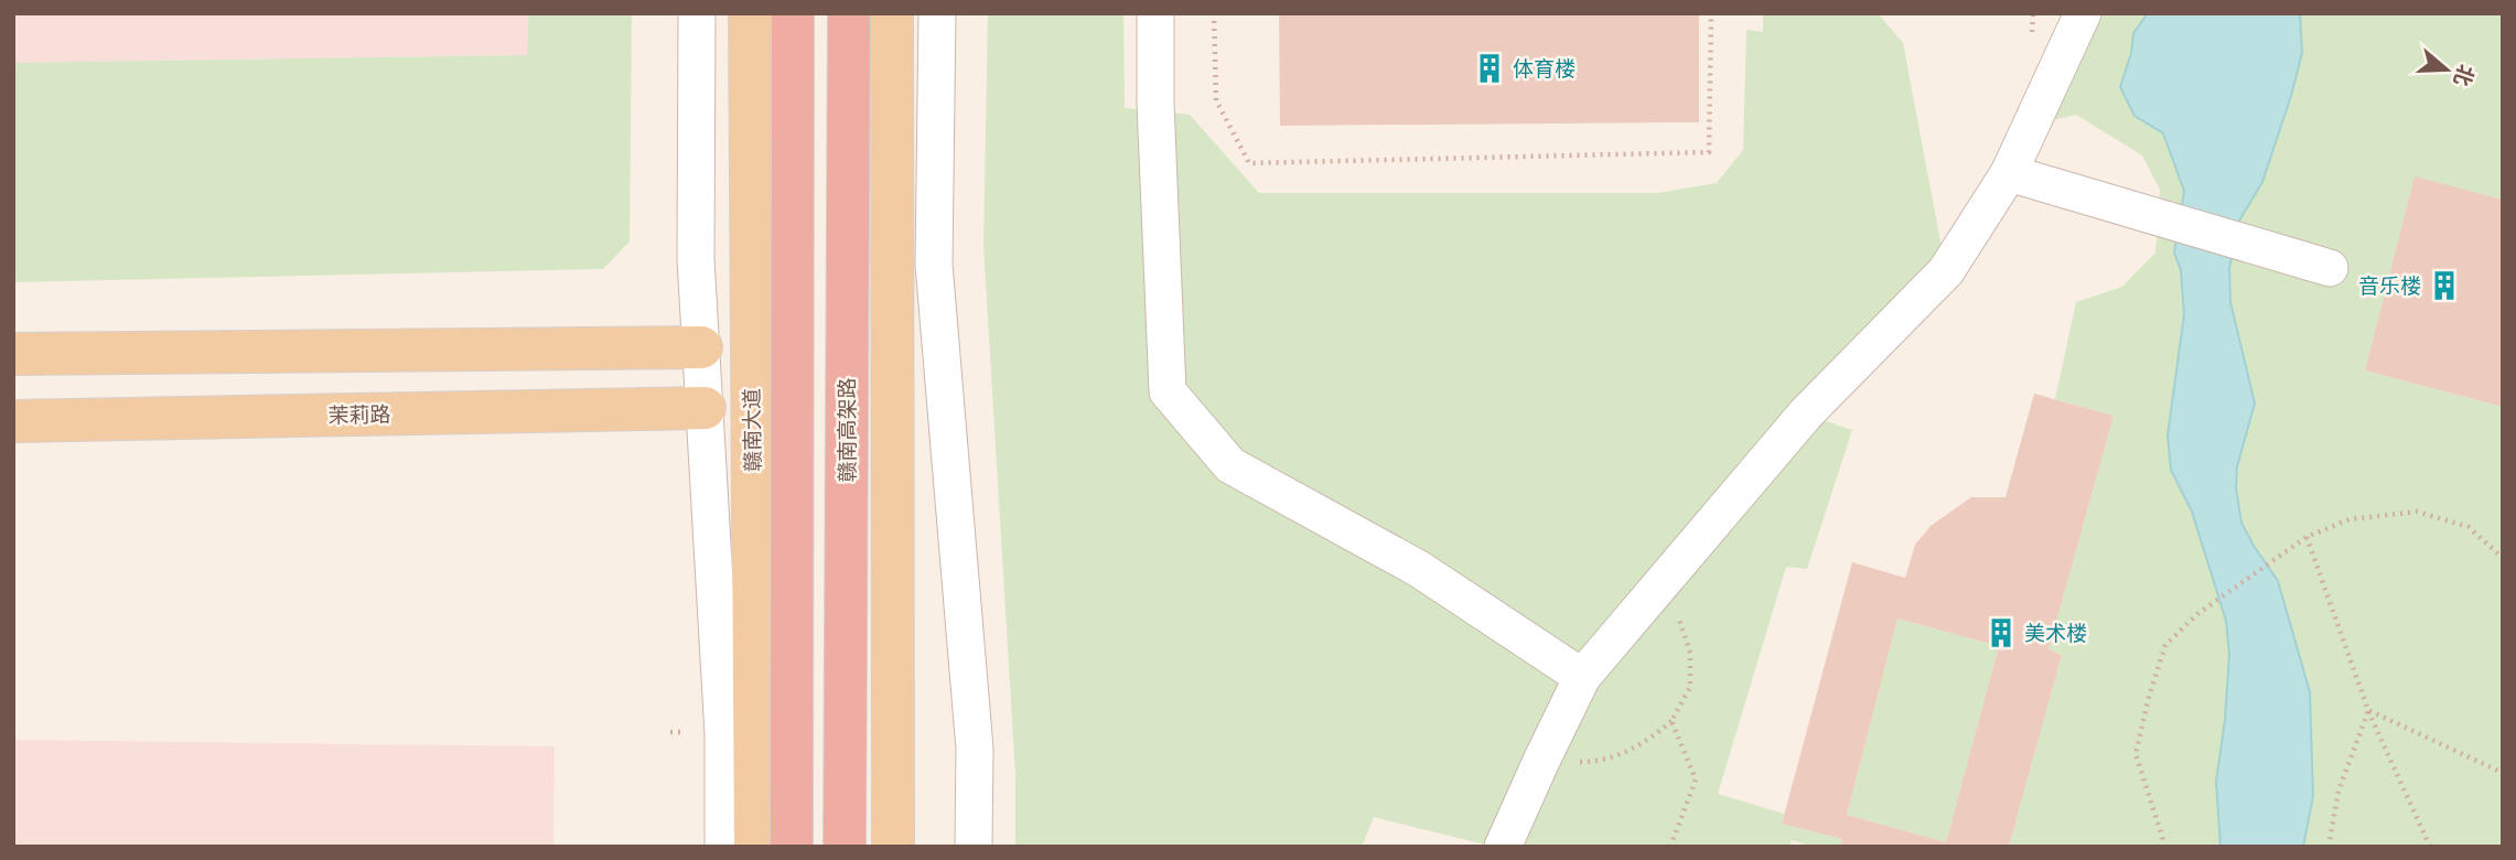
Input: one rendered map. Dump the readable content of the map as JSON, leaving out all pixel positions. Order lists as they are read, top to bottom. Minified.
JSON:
{"streets":{"highway":["赣南高架路"],"main road":["茉莉路","赣南大道"]},"places":{"building":["体育楼","音乐楼","美术楼"]},"north":"right"}
